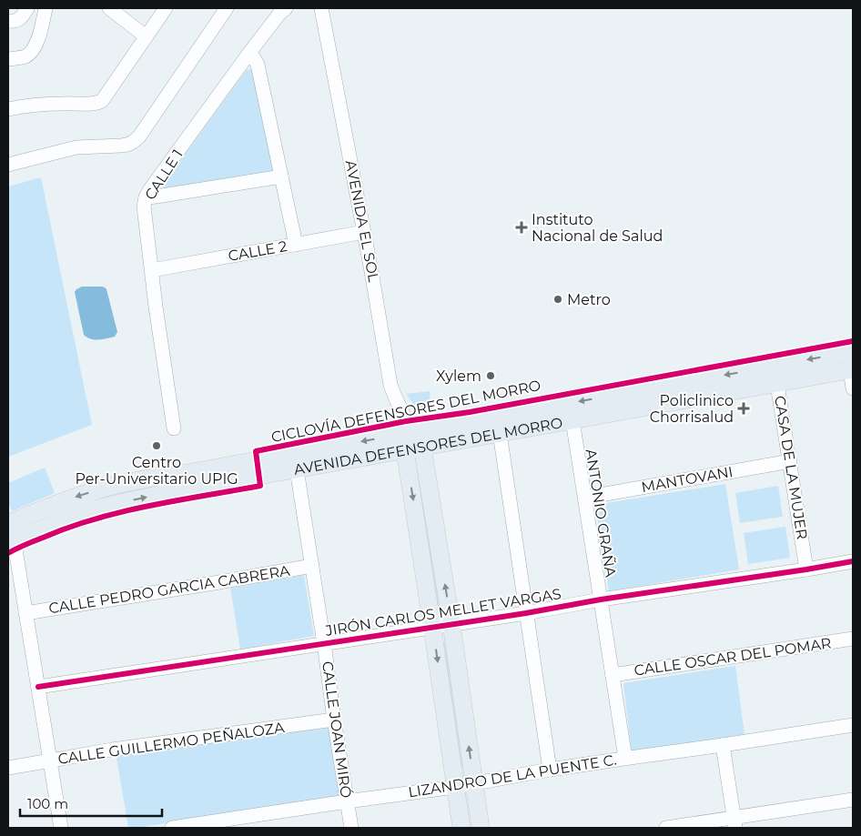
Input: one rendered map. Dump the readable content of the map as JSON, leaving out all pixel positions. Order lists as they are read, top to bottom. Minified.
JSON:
{"streets":{"main road":["AVENIDA DEFENSORES DEL MORRO"],"street":["CALLE 1","AVENIDA EL SOL","CALLE 2","CASA DE LA MUJER","MANTOVANI","ANTONIO GRAÑA","CALLE PEDRO GARCIA CABRERA","JIRÓN CARLOS MELLET VARGAS","CALLE OSCAR DEL POMAR","CALLE JOAN MIRÓ","CALLE GUILLERMO PEÑALOZA","LIZANDRO DE LA PUENTE C."],"cycle path":["CICLOVÍA DEFENSORES DEL MORRO"]},"crossings":[["CALLE 1","CALLE 2"],["AVENIDA EL SOL","CALLE 2"],["AVENIDA EL SOL","AVENIDA DEFENSORES DEL MORRO"],["AVENIDA DEFENSORES DEL MORRO","CASA DE LA MUJER"],["AVENIDA DEFENSORES DEL MORRO","ANTONIO GRAÑA"],["AVENIDA DEFENSORES DEL MORRO","CALLE JOAN MIRÓ"],["CASA DE LA MUJER","MANTOVANI"],["CASA DE LA MUJER","JIRÓN CARLOS MELLET VARGAS"],["MANTOVANI","ANTONIO GRAÑA"],["ANTONIO GRAÑA","JIRÓN CARLOS MELLET VARGAS"],["ANTONIO GRAÑA","CALLE OSCAR DEL POMAR"],["ANTONIO GRAÑA","LIZANDRO DE LA PUENTE C."],["CALLE PEDRO GARCIA CABRERA","CALLE JOAN MIRÓ"],["JIRÓN CARLOS MELLET VARGAS","CALLE JOAN MIRÓ"],["CALLE JOAN MIRÓ","CALLE GUILLERMO PEÑALOZA"],["CALLE JOAN MIRÓ","LIZANDRO DE LA PUENTE C."]],"places":{"health":["Instituto Nacional de Salud","Policlinico Chorrisalud"],"other":["Metro","Xylem","Centro Per-Universitario UPIG"]},"scale_bar":"100 m"}
